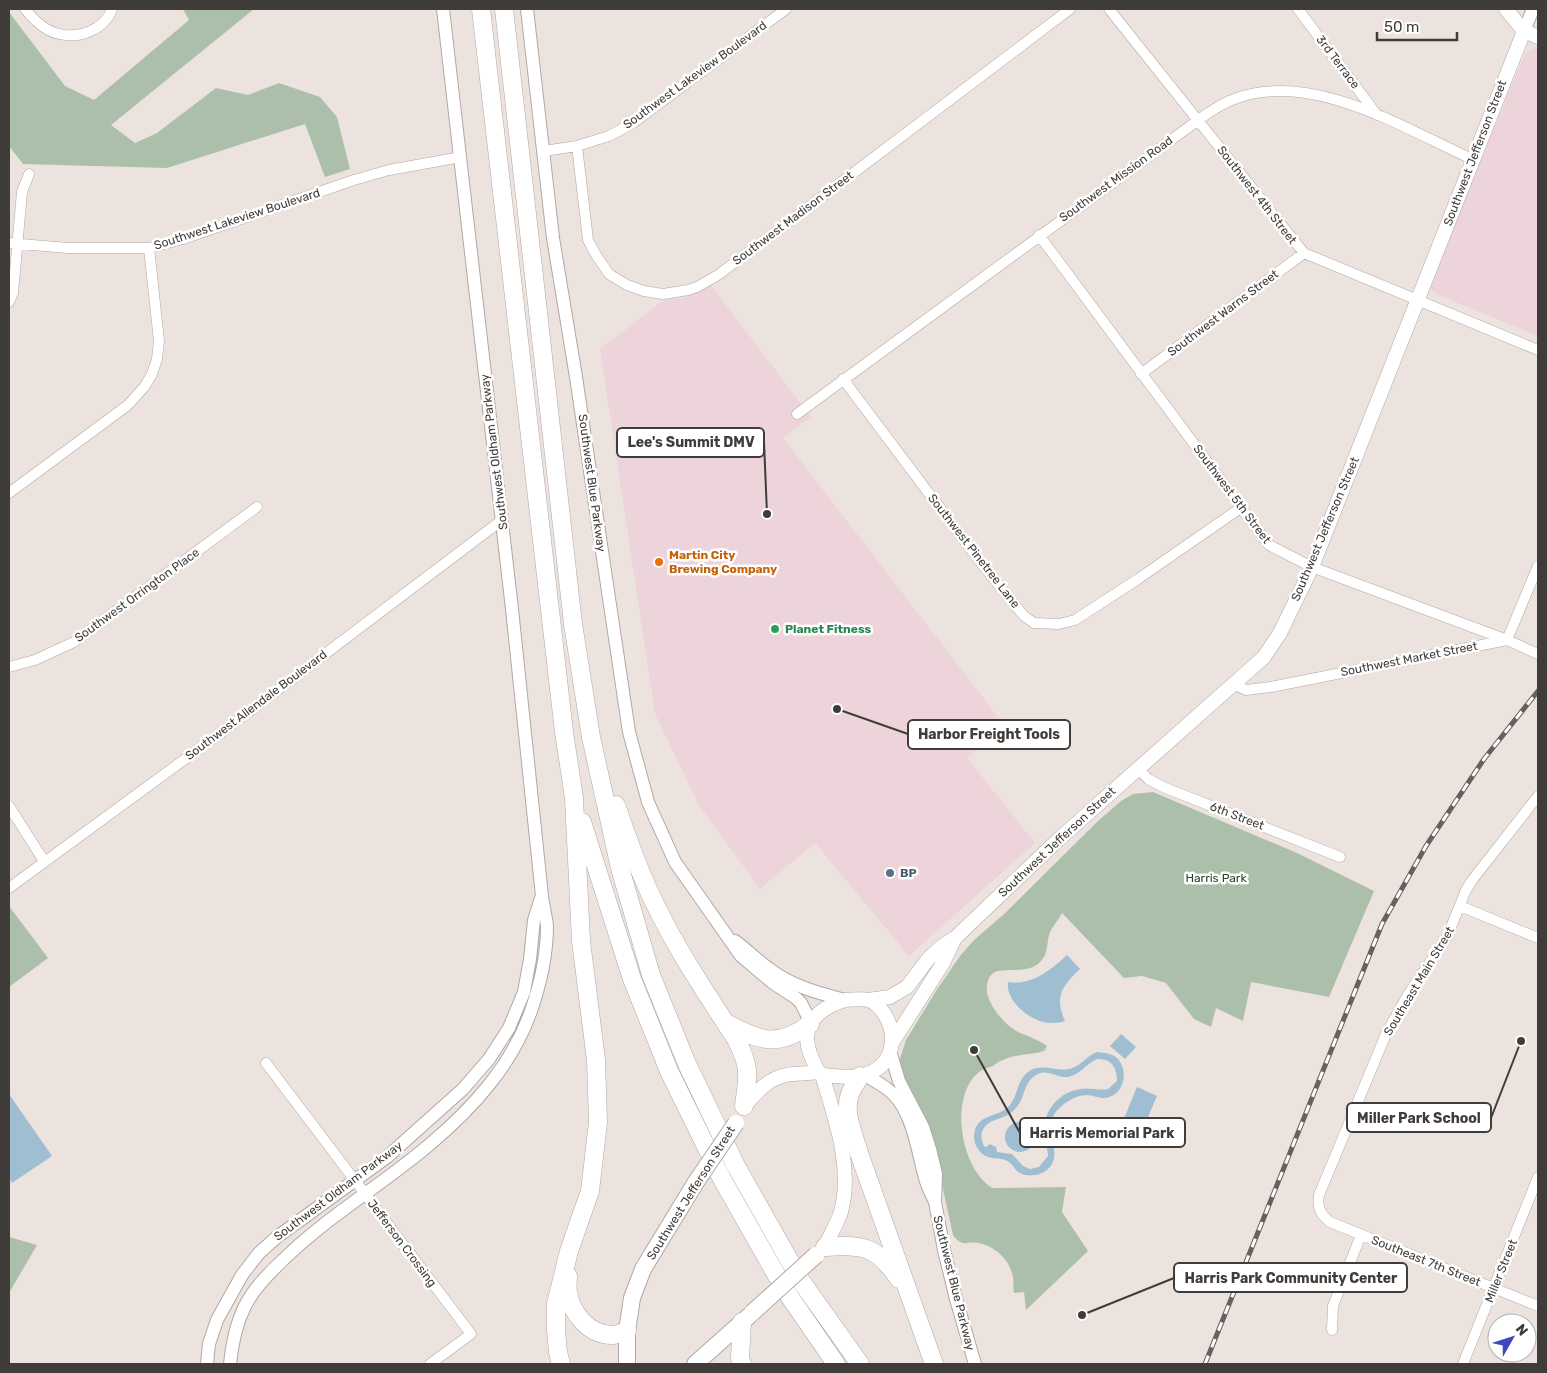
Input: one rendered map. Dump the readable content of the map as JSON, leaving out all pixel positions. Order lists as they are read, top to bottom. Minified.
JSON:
{"streets":{"highway":["Southwest Jefferson Street"],"street":["3rd Terrace","Southwest Lakeview Boulevard","Southwest Mission Road","Southwest 4th Street","Southwest Madison Street","Southwest Warns Street","Southwest Oldham Parkway","Southwest Blue Parkway","Southwest 5th Street","Southwest Pinetree Lane","Southwest Orrington Place","Southwest Market Street","Southwest Allendale Boulevard","6th Street","Southeast Main Street","Jefferson Crossing","Southeast 7th Street","Miller Street"]},"crossings":[["3rd Terrace","Southwest Mission Road"],["Southwest Lakeview Boulevard","Southwest Madison Street"],["Southwest Lakeview Boulevard","Southwest Oldham Parkway"],["Southwest Lakeview Boulevard","Southwest Blue Parkway"],["Southwest Jefferson Street","Southwest Mission Road"],["Southwest Jefferson Street","Southwest 4th Street"],["Southwest Jefferson Street","Southwest Blue Parkway"],["Southwest Jefferson Street","Southwest 5th Street"],["Southwest Jefferson Street","Southwest Market Street"],["Southwest Jefferson Street","6th Street"],["Southwest Mission Road","Southwest 4th Street"],["Southwest Mission Road","Southwest 5th Street"],["Southwest Mission Road","Southwest Pinetree Lane"],["Southwest 4th Street","Southwest Warns Street"],["Southwest Warns Street","Southwest 5th Street"],["Southwest Oldham Parkway","Southwest Allendale Boulevard"],["Southwest Oldham Parkway","Jefferson Crossing"],["Southwest 5th Street","Southwest Pinetree Lane"],["Southwest 5th Street","Southwest Market Street"],["Southeast Main Street","Southeast 7th Street"],["Southeast 7th Street","Miller Street"]],"parks":["Harris Park"],"places":["Lee's Summit DMV","Martin City Brewing Company","Planet Fitness","Harbor Freight Tools","BP","Miller Park School","Harris Memorial Park","Harris Park Community Center"],"scale_bar":"50 m","north":"top right"}
